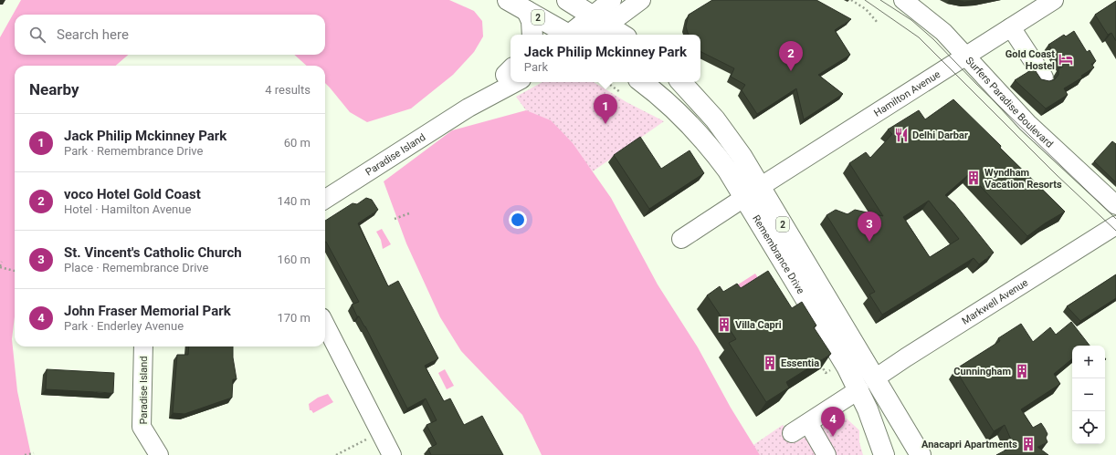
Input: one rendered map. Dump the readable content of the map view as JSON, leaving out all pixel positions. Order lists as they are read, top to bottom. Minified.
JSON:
{"streets":{"highway":["2","Remembrance Drive"],"street":["Hamilton Avenue","Surfers Paradise Boulevard","Paradise Island","Markwell Avenue"]},"crossings":[["Hamilton Avenue","Surfers Paradise Boulevard"],["Hamilton Avenue","Remembrance Drive"],["Remembrance Drive","Markwell Avenue"]],"places":{"hotel":["Gold Coast Hostel"],"restaurant":["Delhi Darbar"],"building":["Wyndham Vacation Resorts","Villa Capri","Essentia","Cunningham","Anacapri Apartments"]},"page":{"search":"Search here","popup":["Jack Philip Mckinney Park","Park"],"pins":["2","1","3","4"],"heading":["Nearby","4 results"],"list":[{"mark":"1","name":"Jack Philip Mckinney Park","note":"Park · Remembrance Drive","value":"60 m"},{"mark":"2","name":"voco Hotel Gold Coast","note":"Hotel · Hamilton Avenue","value":"140 m"},{"mark":"3","name":"St. Vincent's Catholic Church","note":"Place · Remembrance Drive","value":"160 m"},{"mark":"4","name":"John Fraser Memorial Park","note":"Park · Enderley Avenue","value":"170 m"}],"map_buttons":["+","−"]}}
